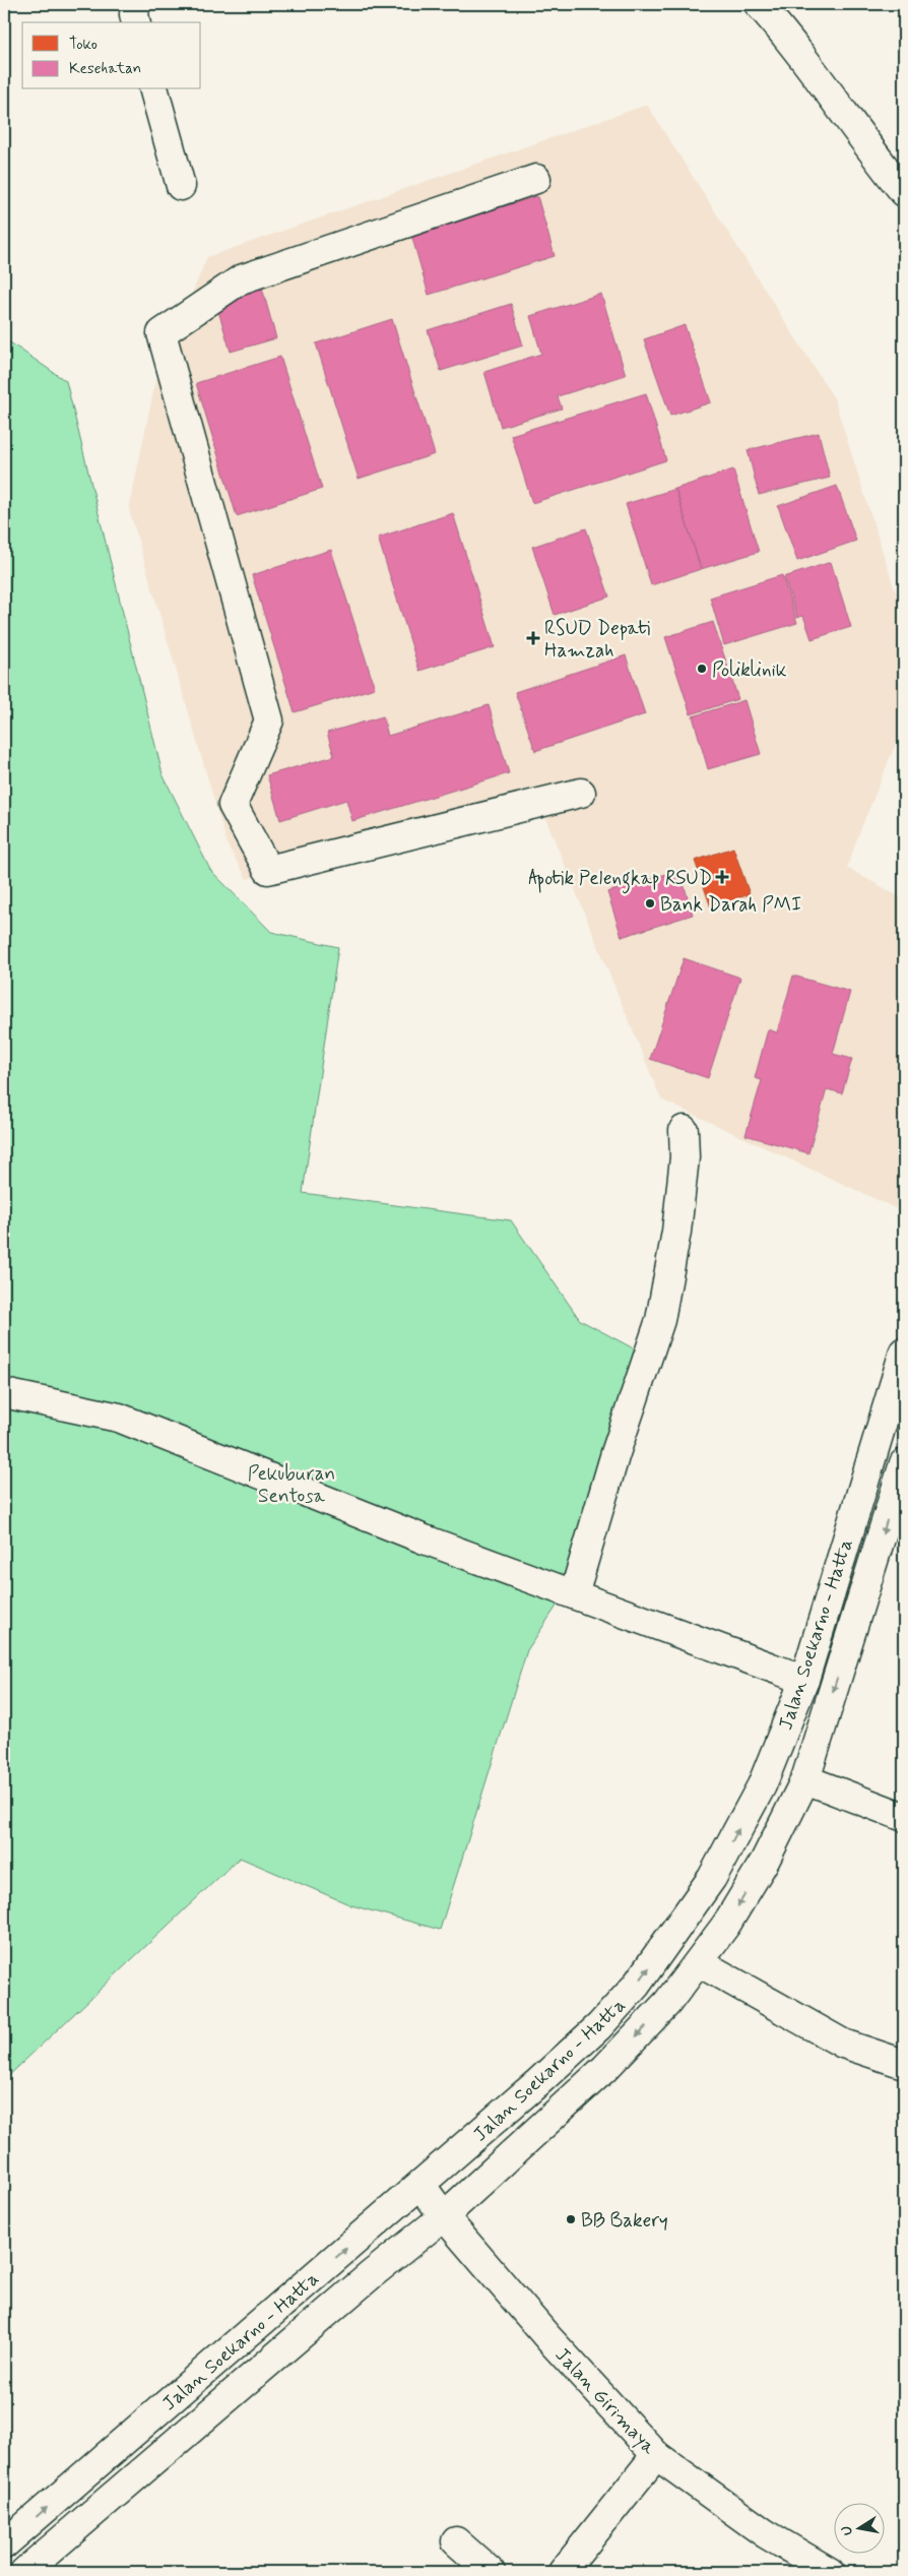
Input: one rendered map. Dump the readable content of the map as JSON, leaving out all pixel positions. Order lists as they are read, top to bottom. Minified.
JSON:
{"streets":{"main road":["Jalan Soekarno - Hatta","Jalan Girimaya"]},"crossings":[["Jalan Soekarno - Hatta","Jalan Girimaya"]],"parks":["Pekuburan Sentosa"],"places":{"health":["RSUD Depati Hamzah","Apotik Pelengkap RSUD"],"other":["Poliklinik","Bank Darah PMI","BB Bakery"]},"legend":["Toko","Kesehatan"],"north":"left"}
